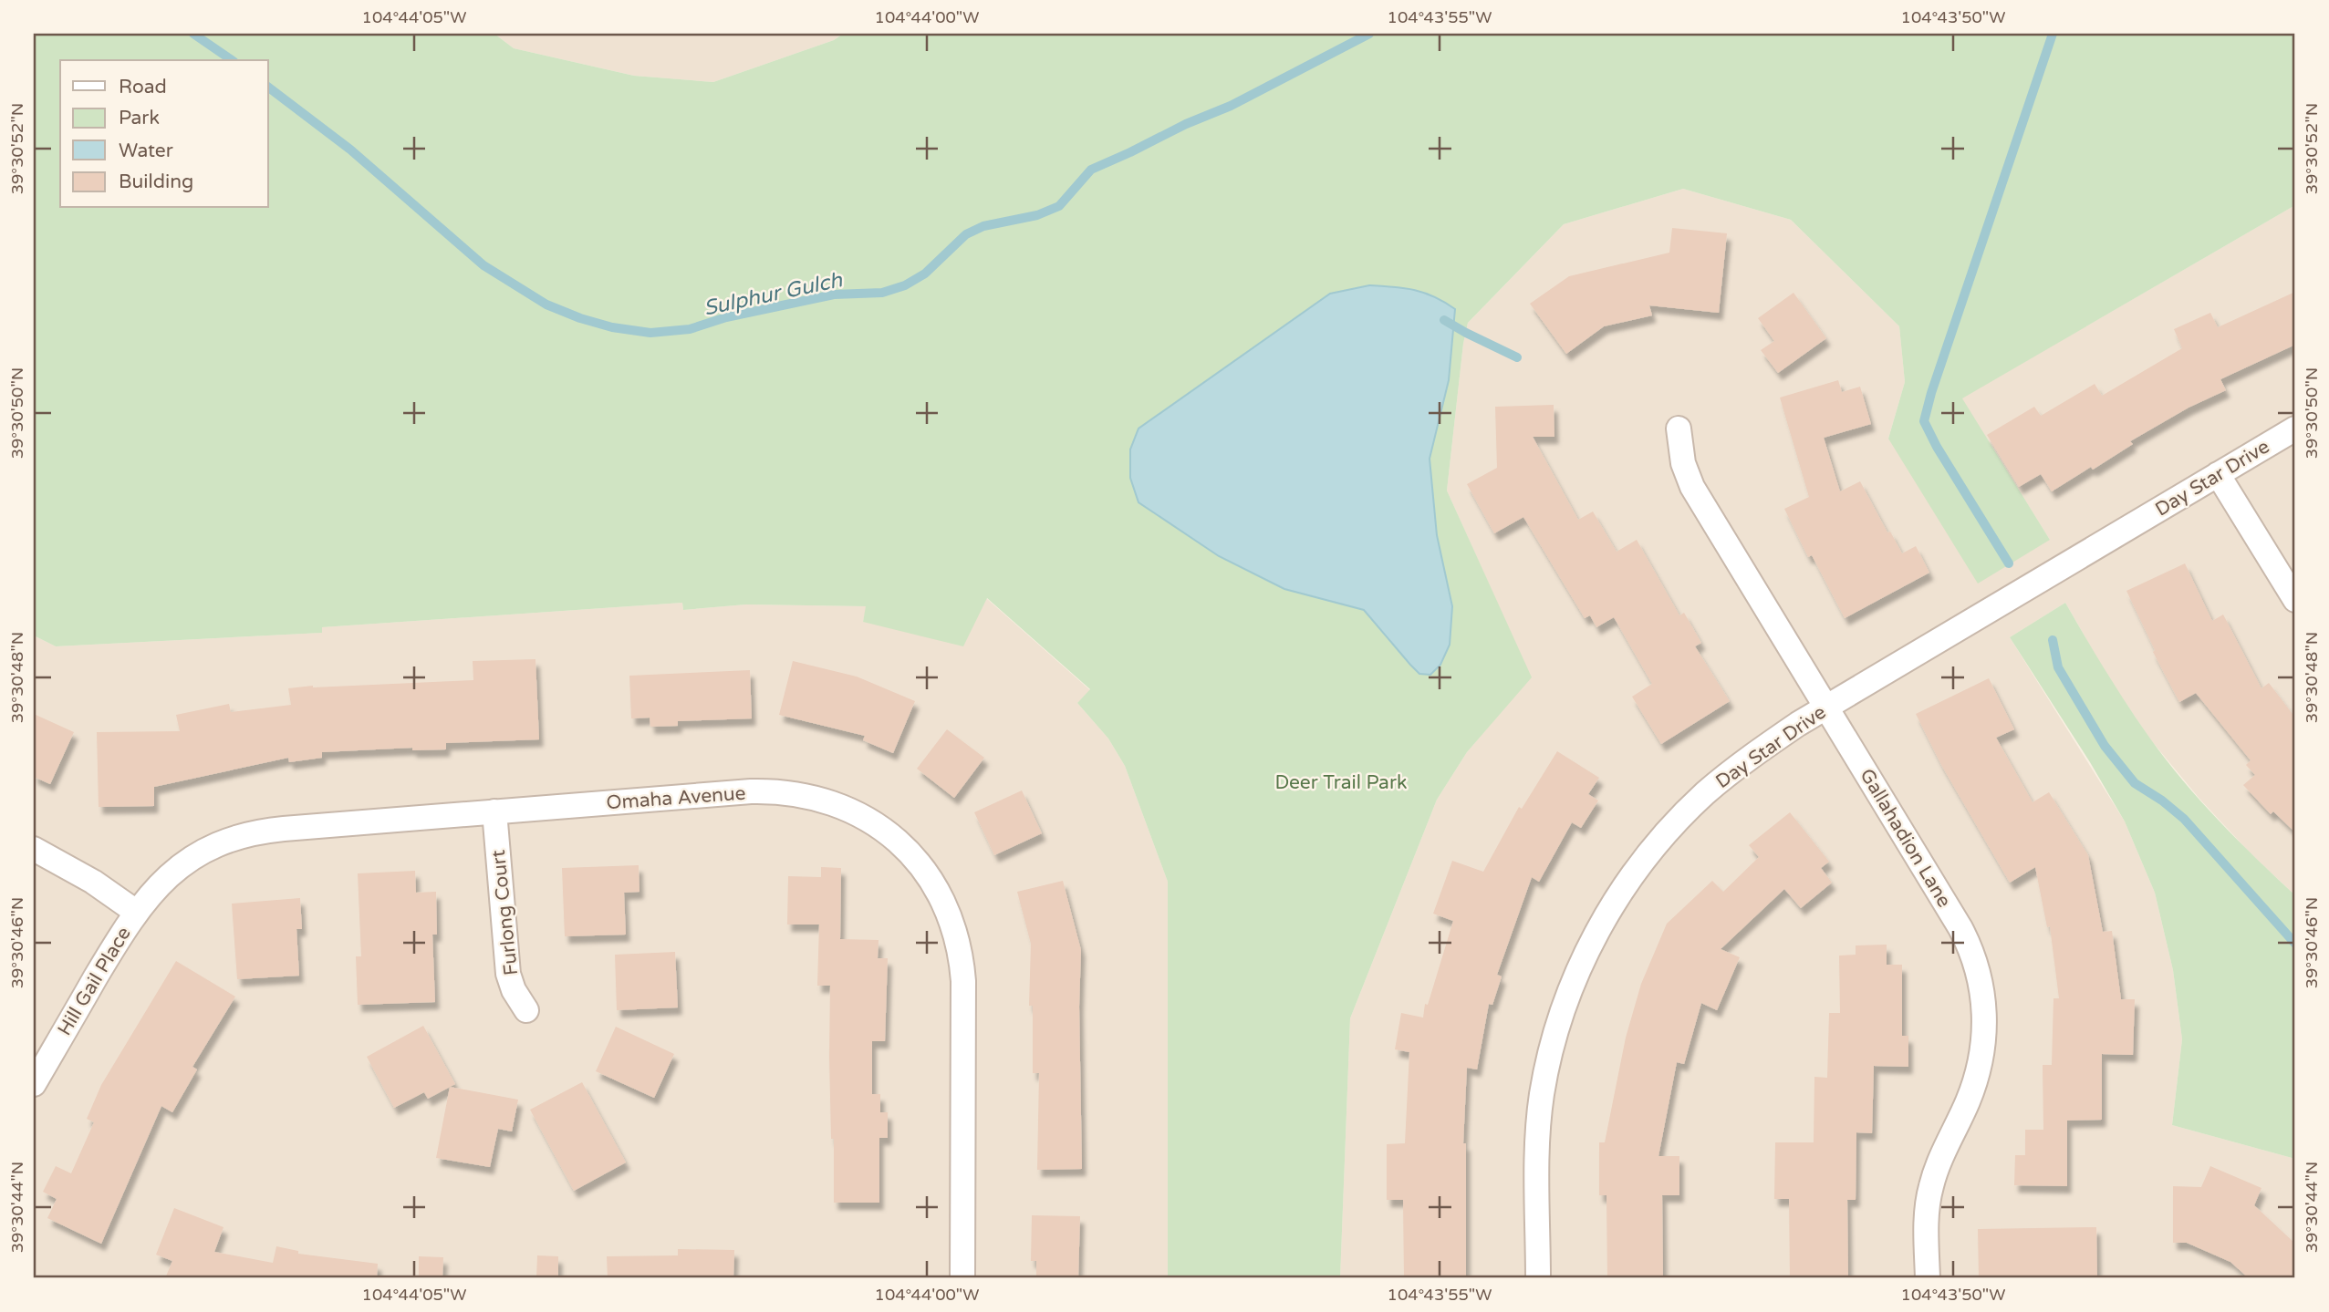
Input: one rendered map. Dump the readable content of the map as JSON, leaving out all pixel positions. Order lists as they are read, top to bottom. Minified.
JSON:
{"streets":{"street":["Day Star Drive","Omaha Avenue","Gallahadion Lane","Furlong Court","Hill Gail Place"]},"crossings":[["Day Star Drive","Gallahadion Lane"],["Omaha Avenue","Furlong Court"],["Omaha Avenue","Hill Gail Place"]],"water":["Sulphur Gulch"],"parks":["Deer Trail Park"],"legend":["Road","Park","Water","Building"],"coordinates":["104°44'05\"W","104°44'00\"W","104°43'55\"W","104°43'50\"W","39°30'52\"N","39°30'50\"N","39°30'48\"N","39°30'46\"N","39°30'44\"N"]}
